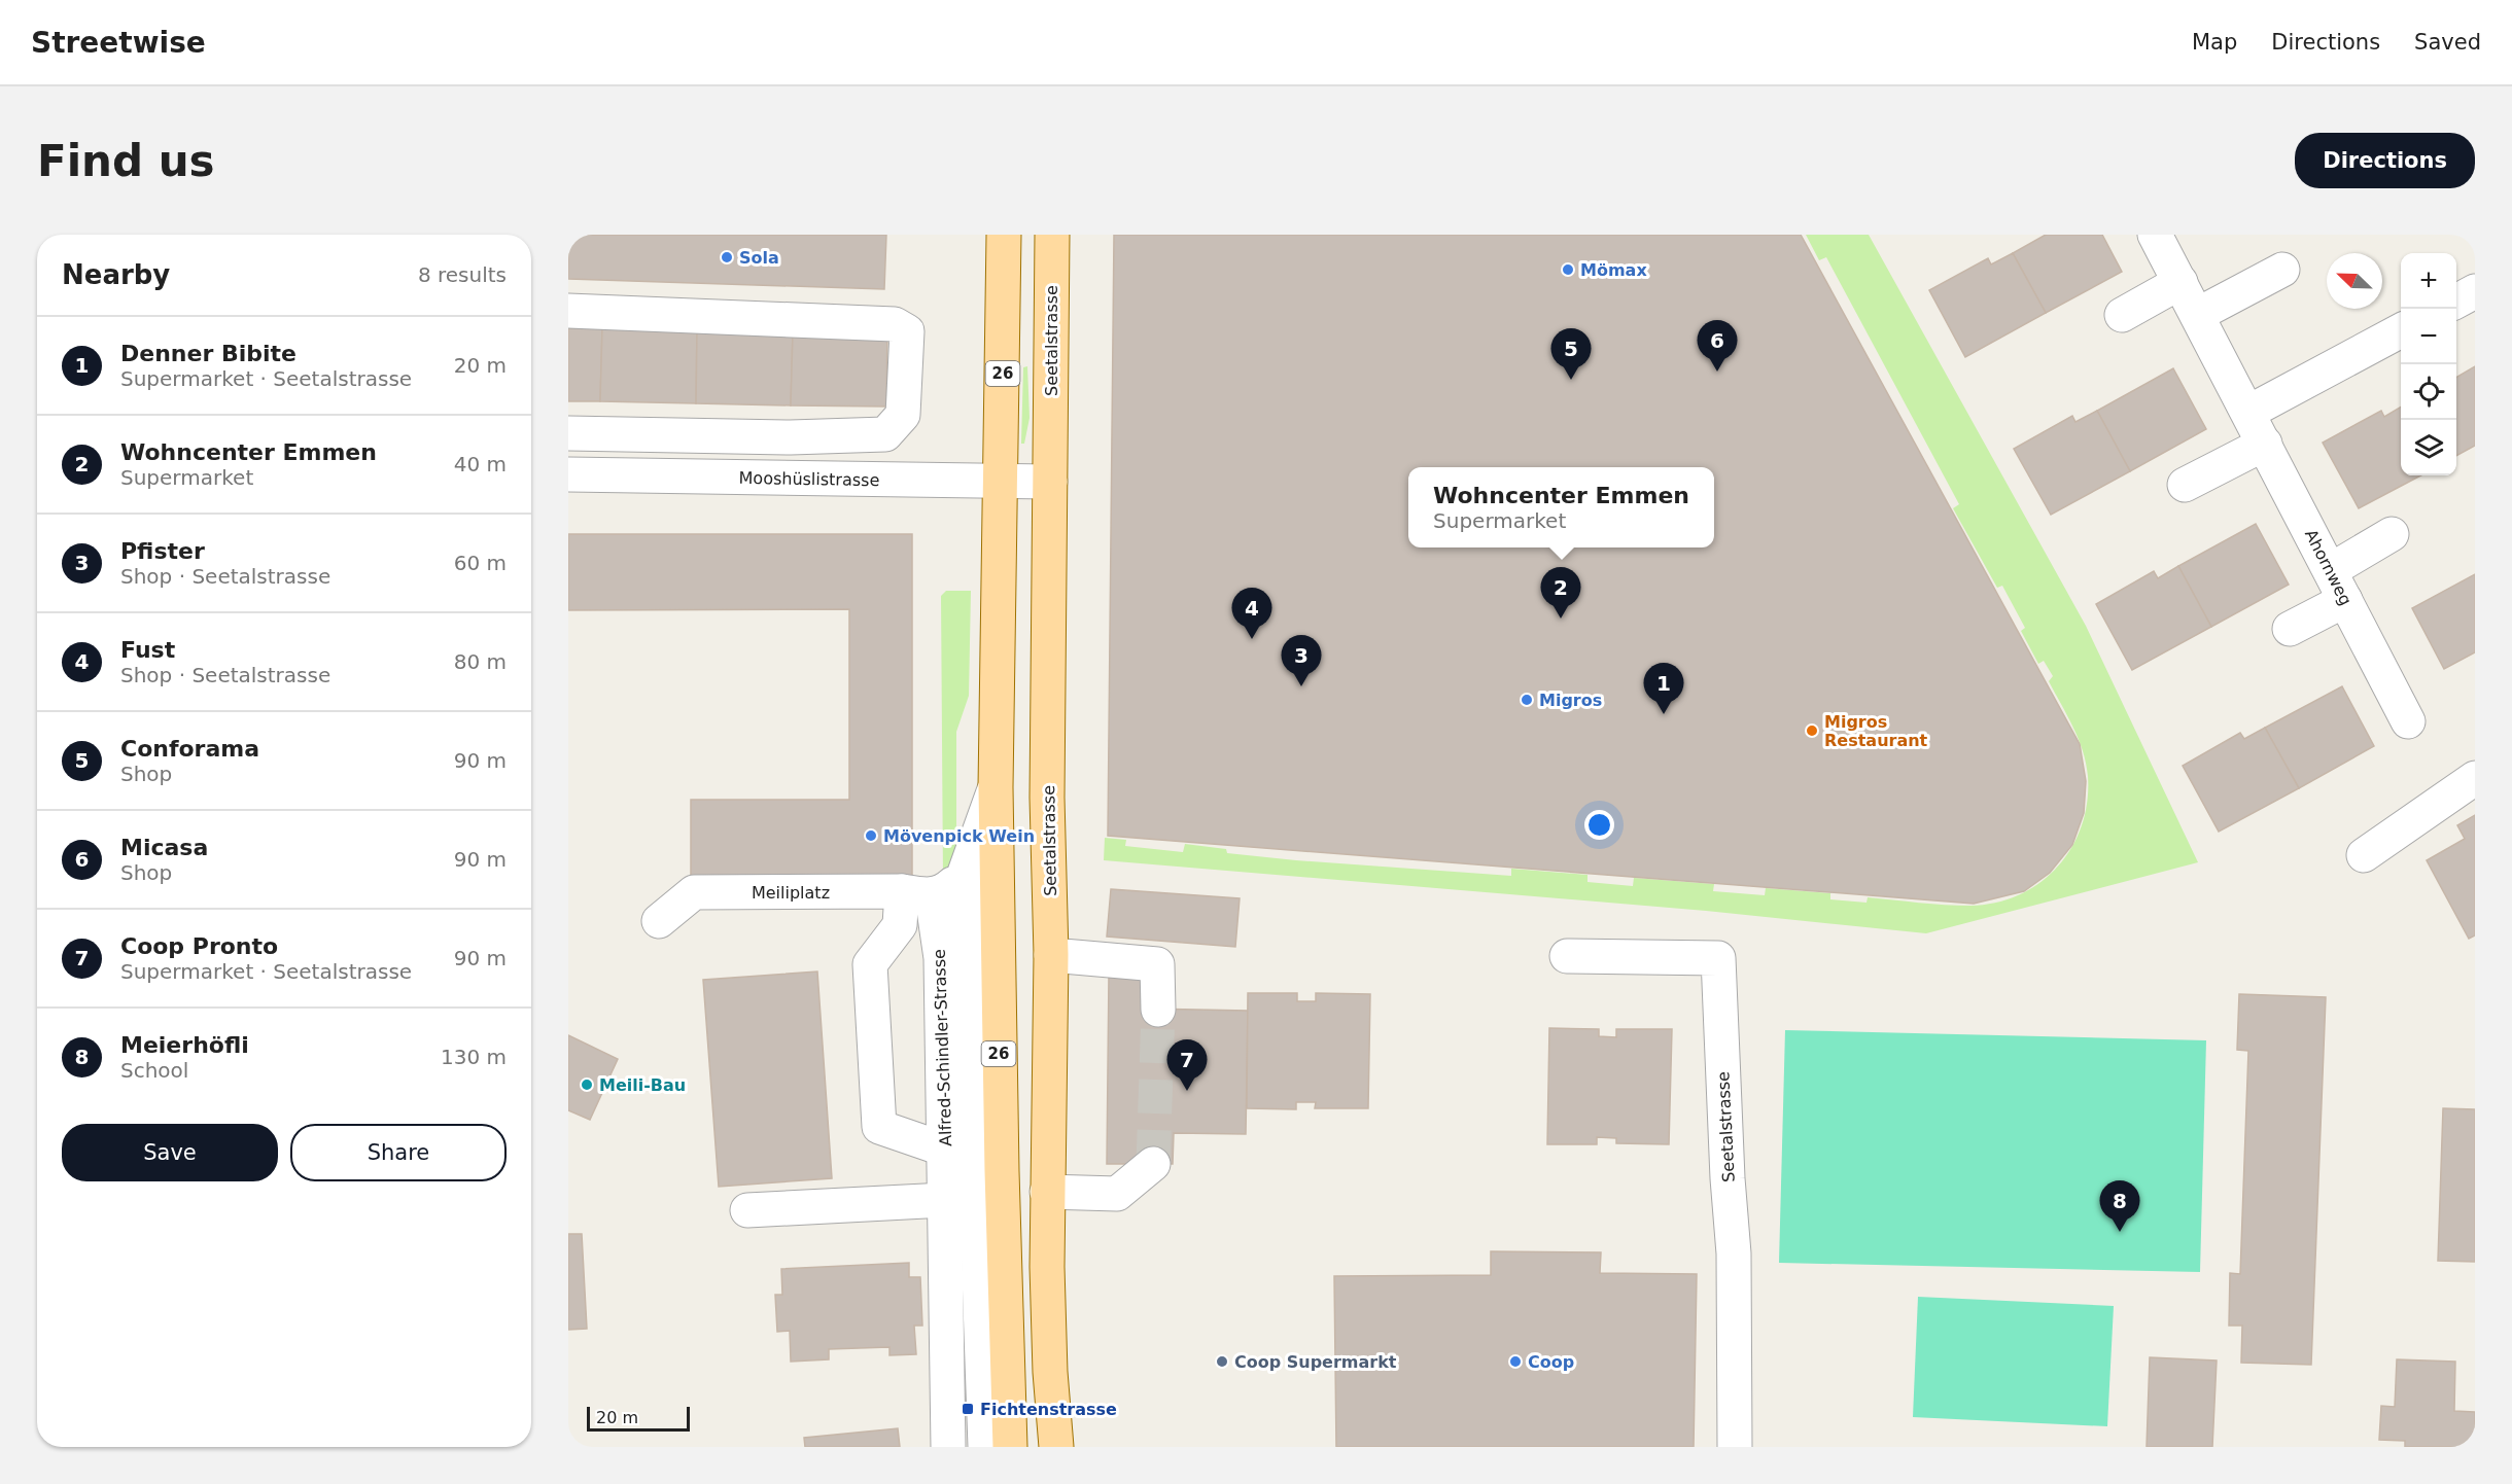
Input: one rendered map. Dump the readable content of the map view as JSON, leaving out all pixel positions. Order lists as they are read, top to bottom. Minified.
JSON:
{"streets":{"main road":["Seetalstrasse","26"],"street":["Mooshüslistrasse","Ahornweg","Meiliplatz","Alfred-Schindler-Strasse"]},"crossings":[["Seetalstrasse","Mooshüslistrasse"],["26","Mooshüslistrasse"],["Meiliplatz","Alfred-Schindler-Strasse"]],"places":{"other":["Sola","Mömax","Migros","Migros Restaurant","Mövenpick Wein","Meili-Bau","Coop Supermarkt","Coop"],"transit":["Fichtenstrasse"]},"scale_bar":"20 m","north":"top left","page":{"header":"Streetwise","nav":["Map","Directions","Saved"],"buttons":["Directions",["Save","Share"]],"title":"Find us","heading":["Nearby","8 results"],"map_buttons":["+","−"],"list":[{"mark":"1","name":"Denner Bibite","note":"Supermarket · Seetalstrasse","value":"20 m"},{"mark":"2","name":"Wohncenter Emmen","note":"Supermarket","value":"40 m"},{"mark":"3","name":"Pfister","note":"Shop · Seetalstrasse","value":"60 m"},{"mark":"4","name":"Fust","note":"Shop · Seetalstrasse","value":"80 m"},{"mark":"5","name":"Conforama","note":"Shop","value":"90 m"},{"mark":"6","name":"Micasa","note":"Shop","value":"90 m"},{"mark":"7","name":"Coop Pronto","note":"Supermarket · Seetalstrasse","value":"90 m"},{"mark":"8","name":"Meierhöfli","note":"School","value":"130 m"}],"pins":["6","5","2","4","3","1","7","8"],"popup":["Wohncenter Emmen","Supermarket"],"scale":"20 m"}}
